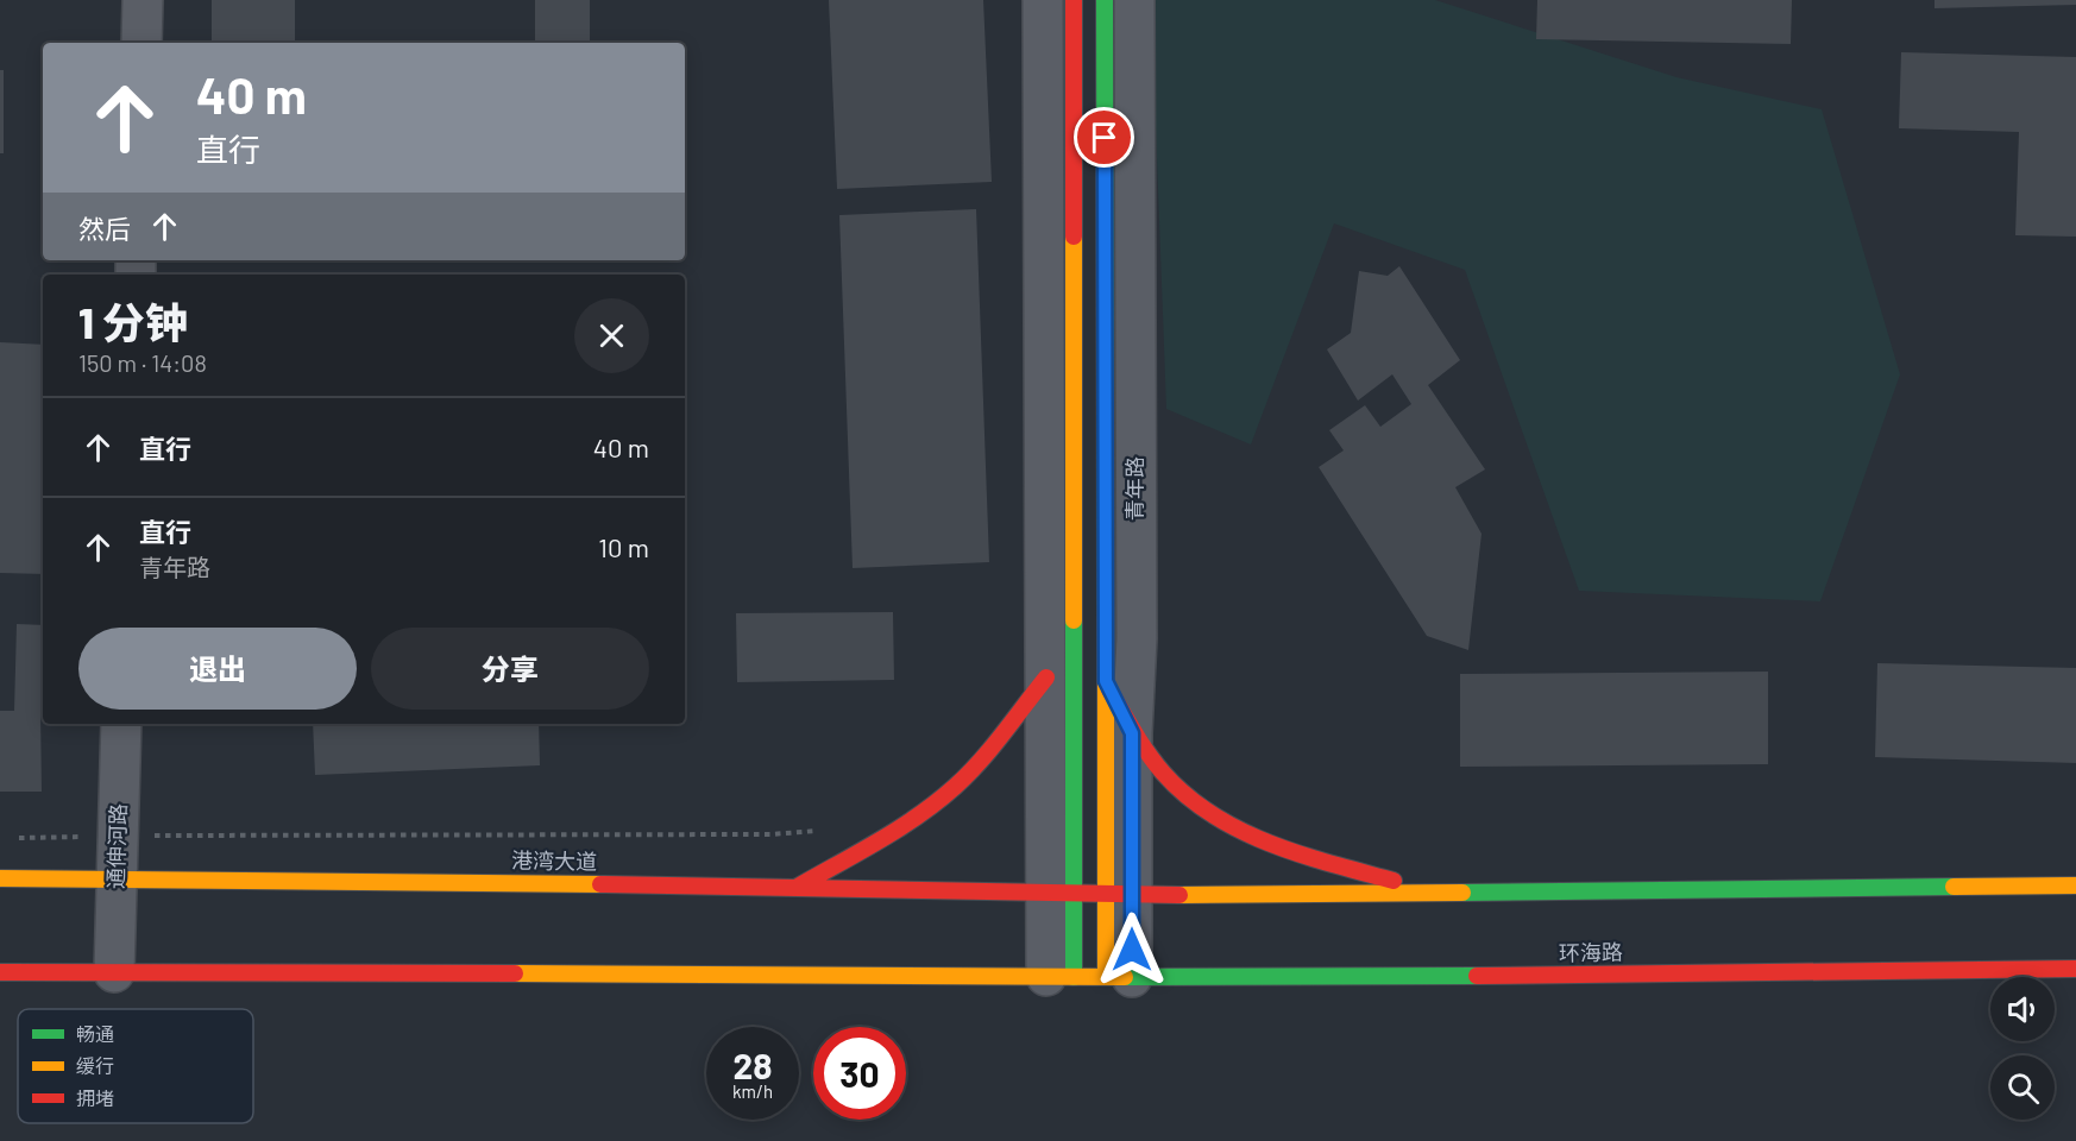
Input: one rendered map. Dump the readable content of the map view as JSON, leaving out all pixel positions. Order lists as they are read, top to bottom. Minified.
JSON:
{"streets":{"main road":["青年路","港湾大道","环海路"],"street":["通伸河路"]},"crossings":[["青年路","港湾大道"],["青年路","环海路"],["通伸河路","港湾大道"]],"legend":["畅通","缓行","拥堵"],"page":{"turn":["40 m","直行"],"then":"然后","heading":["1 分钟","150 m · 14:08"],"list":[{"name":"直行","value":"40 m"},{"name":"直行","note":"青年路","value":"10 m"}],"buttons":["退出","分享"],"speed":"28 km/h","limit":"30"}}
